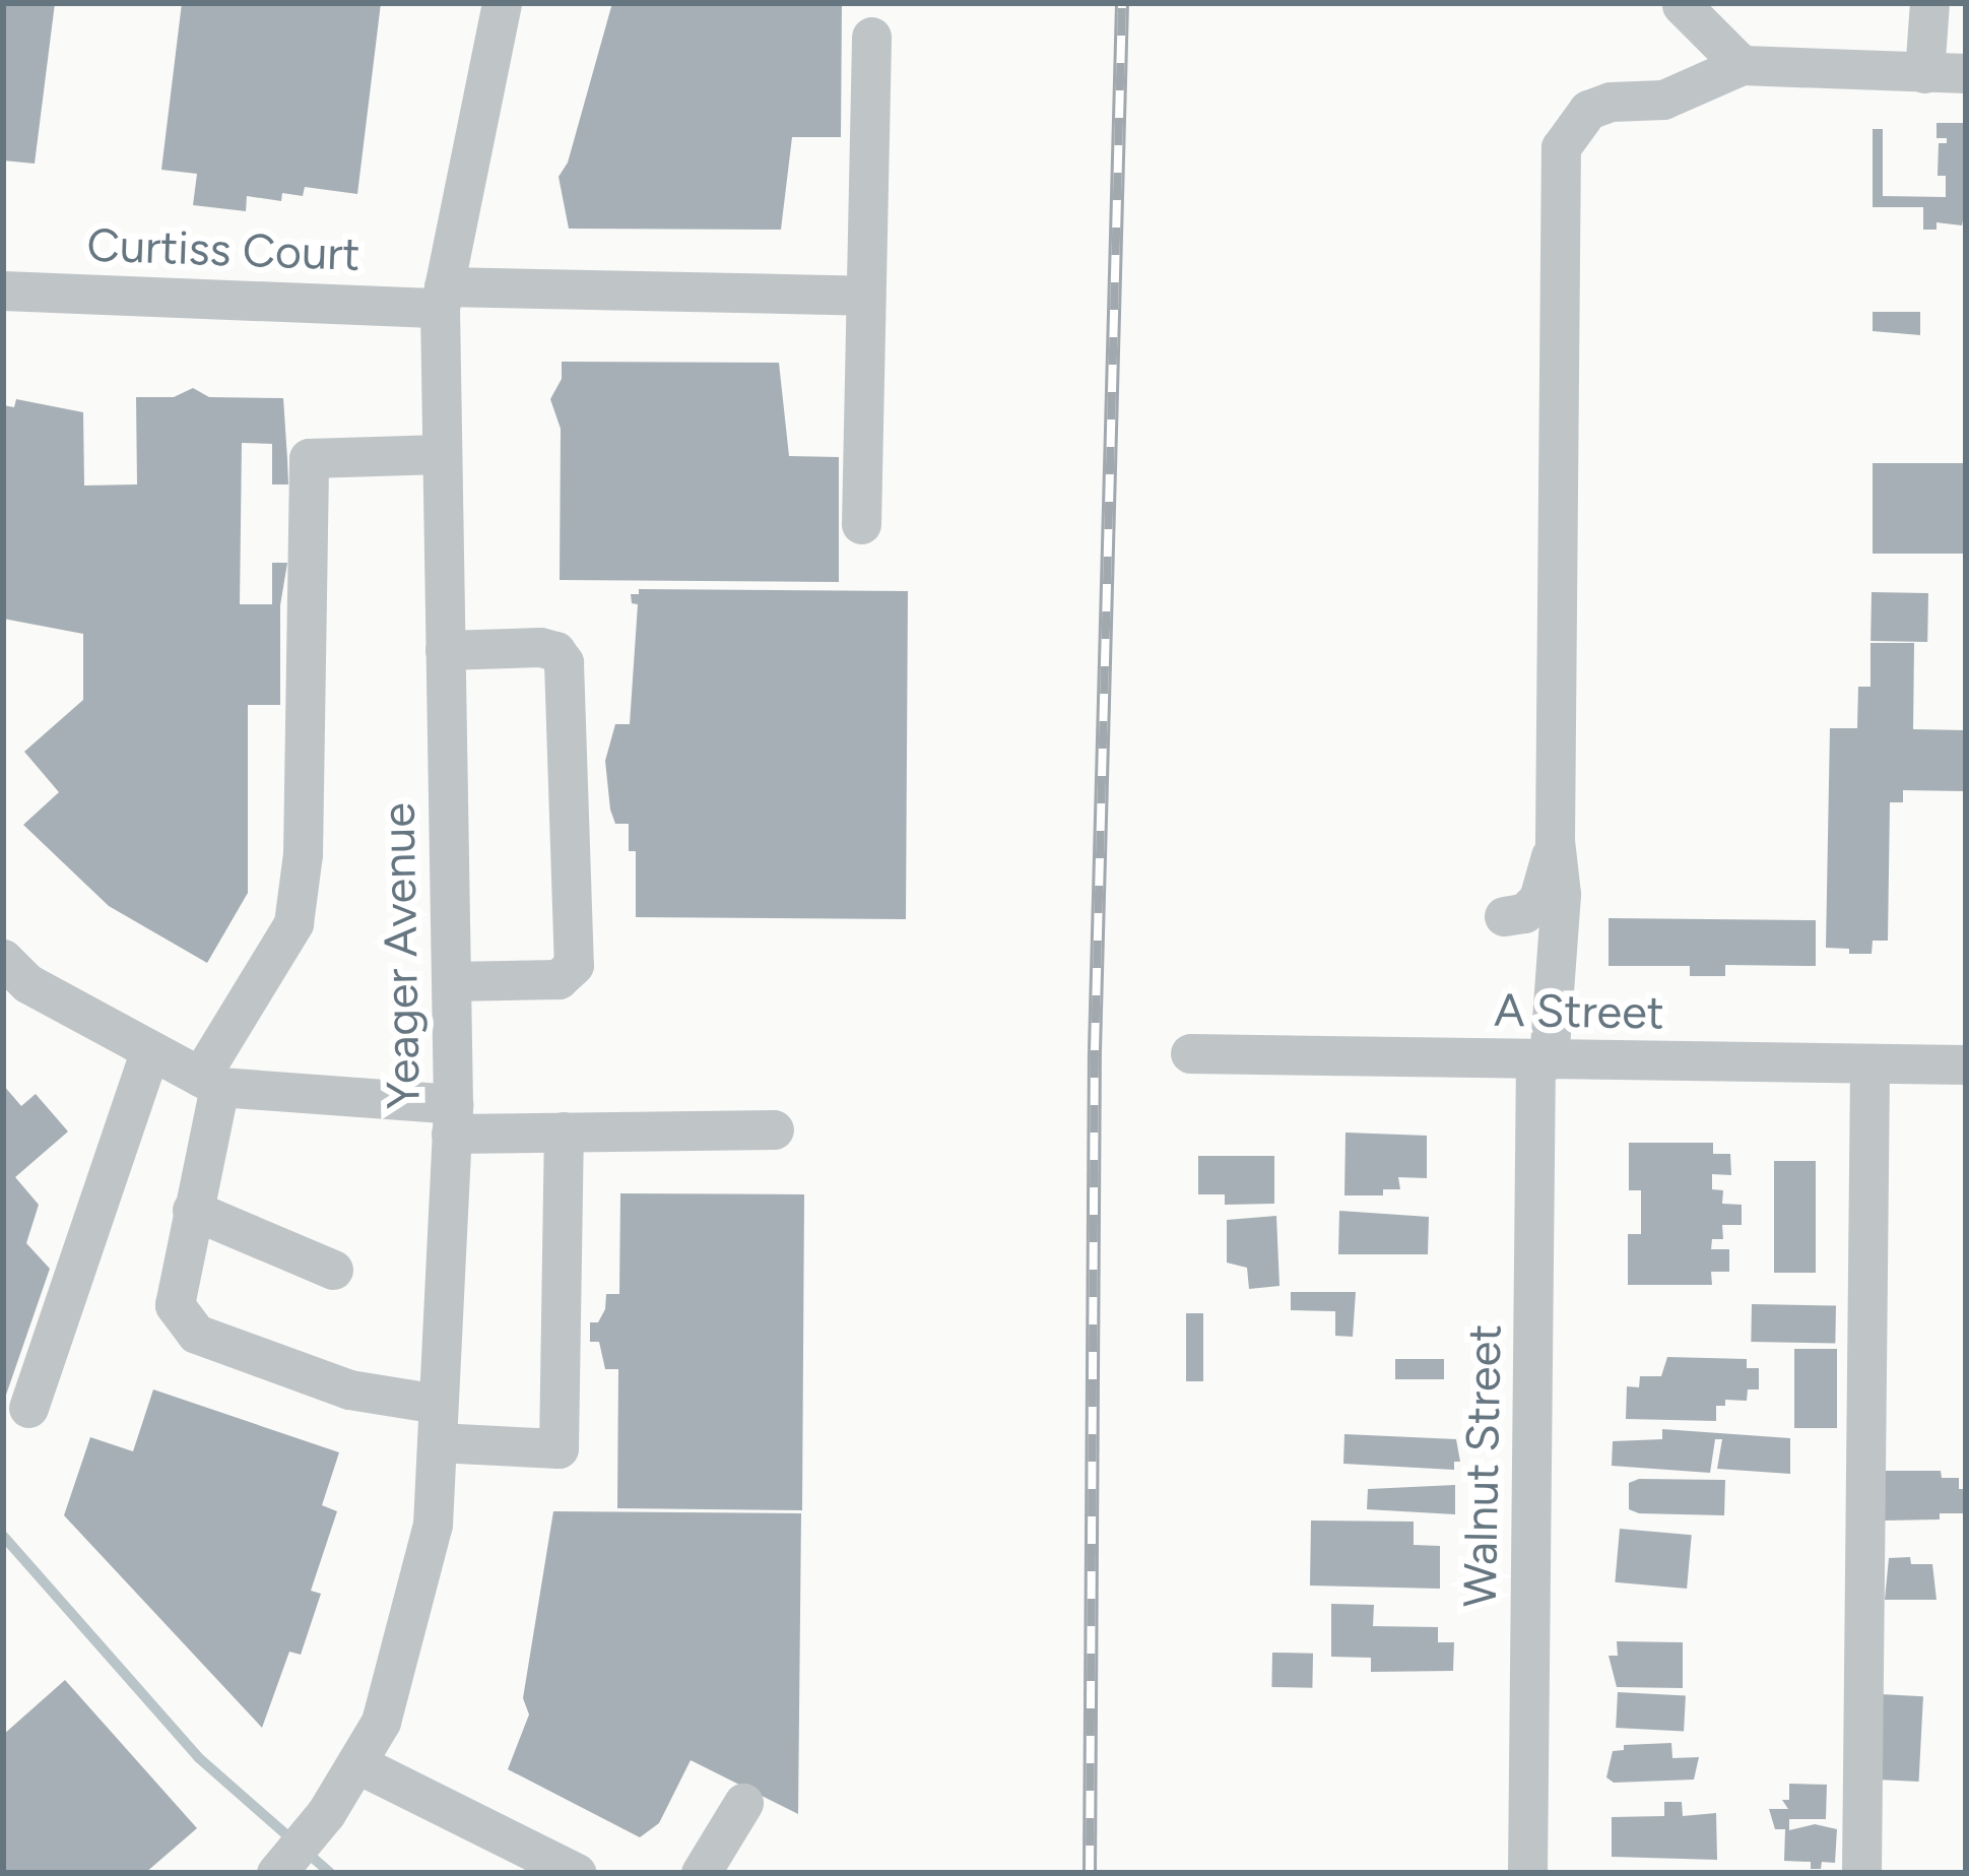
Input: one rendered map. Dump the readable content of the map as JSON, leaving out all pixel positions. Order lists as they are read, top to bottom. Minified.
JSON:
{"streets":{"street":["Curtiss Court","Yeager Avenue","A Street","Walnut Street"]},"crossings":[["Curtiss Court","Yeager Avenue"],["A Street","Walnut Street"]]}
